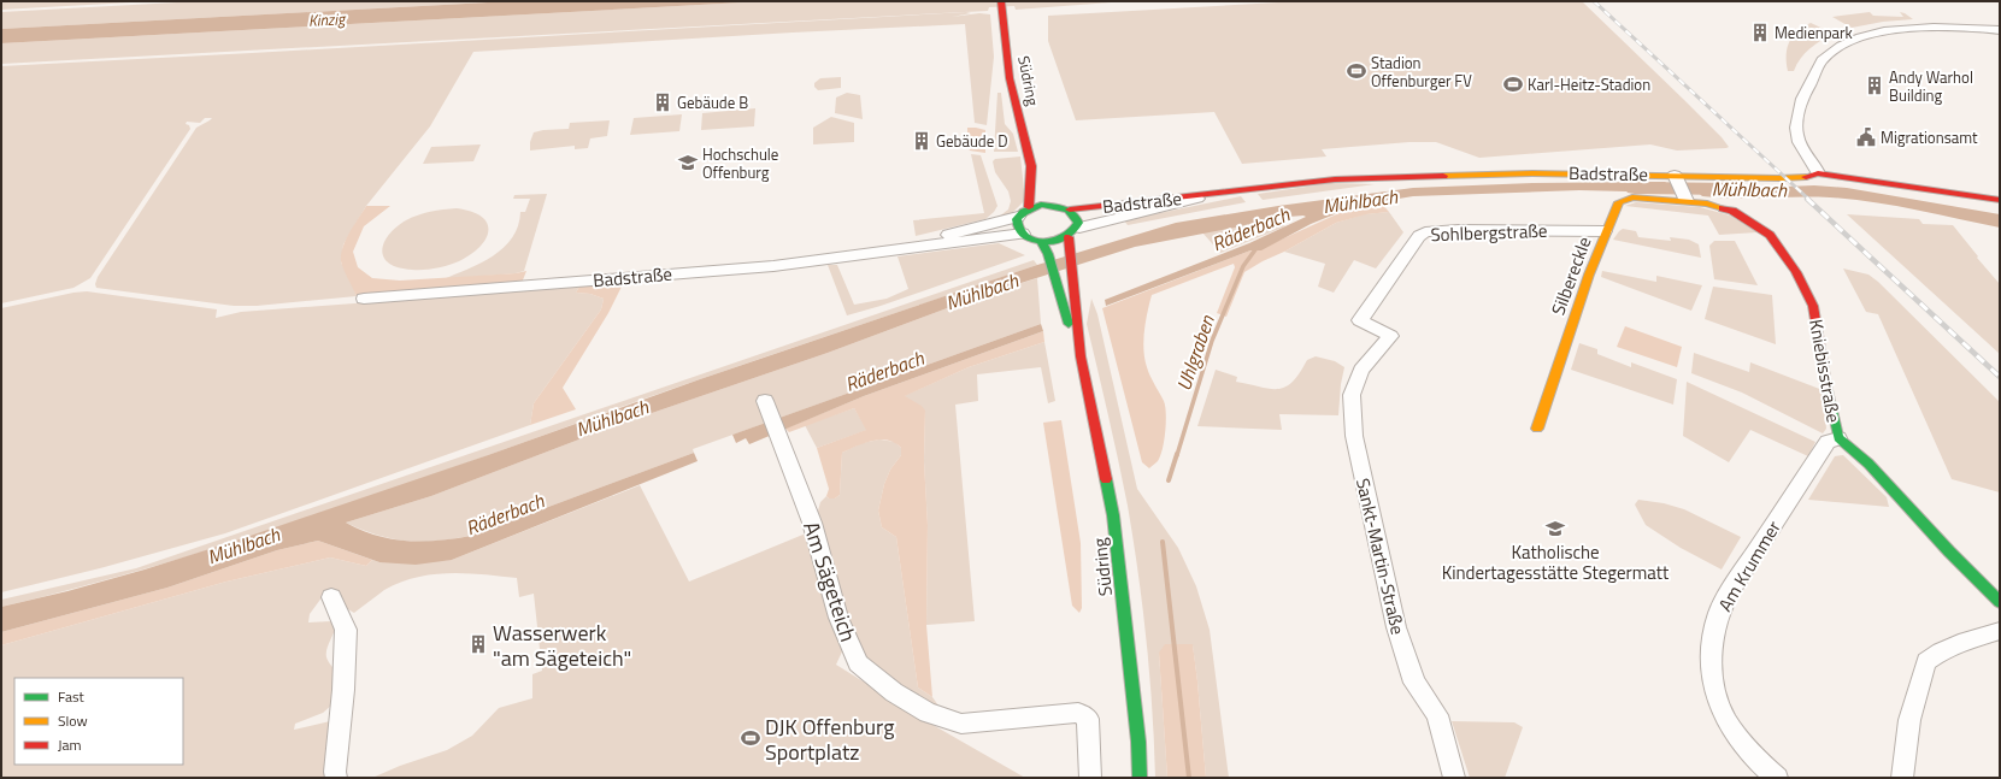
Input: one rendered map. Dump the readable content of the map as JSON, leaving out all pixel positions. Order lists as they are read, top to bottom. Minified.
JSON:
{"streets":{"street":["Südring","Badstraße","Sohlbergstraße","Silbereckle","Kniebisstraße","Sankt-Martin-Straße","Am Krummer","Am Sägeteich"]},"crossings":[["Südring","Badstraße"],["Sohlbergstraße","Silbereckle"],["Sohlbergstraße","Sankt-Martin-Straße"],["Silbereckle","Kniebisstraße"],["Kniebisstraße","Am Krummer"]],"water":["Kinzig","Mühlbach","Räderbach","Uhlgraben"],"places":{"building":["Medienpark","Andy Warhol Building","Gebäude B","Gebäude D","Wasserwerk \"am Sägeteich\""],"sports":["Stadion Offenburger FV","Karl-Heitz-Stadion","DJK Offenburg Sportplatz"],"public building":["Migrationsamt"],"school or university":["Hochschule Offenburg","Katholische Kindertagesstätte Stegermatt"]},"legend":["Fast","Slow","Jam"]}
